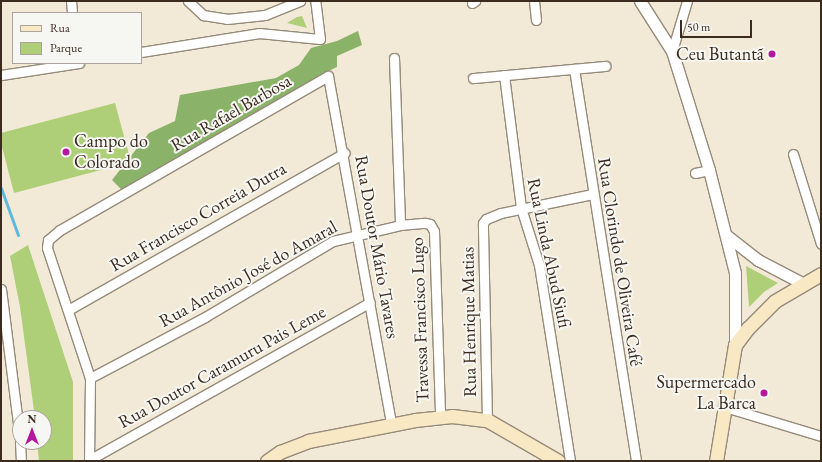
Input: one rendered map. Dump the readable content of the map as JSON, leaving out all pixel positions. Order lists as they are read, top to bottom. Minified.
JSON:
{"streets":{"street":["Rua Rafael Barbosa","Rua Francisco Correia Dutra","Rua Doutor Mário Tavares","Rua Linda Abud Siufi","Rua Clorindo de Oliveira Café","Rua Antônio José do Amaral","Travessa Francisco Lugo","Rua Henrique Matias","Rua Doutor Caramuru Pais Leme"]},"crossings":[["Rua Rafael Barbosa","Rua Francisco Correia Dutra"],["Rua Rafael Barbosa","Rua Doutor Mário Tavares"],["Rua Francisco Correia Dutra","Rua Doutor Mário Tavares"],["Rua Doutor Mário Tavares","Rua Antônio José do Amaral"],["Rua Doutor Mário Tavares","Rua Doutor Caramuru Pais Leme"],["Rua Linda Abud Siufi","Rua Henrique Matias"],["Rua Antônio José do Amaral","Travessa Francisco Lugo"]],"places":["Ceu Butantã","Campo do Colorado","Supermercado La Barca"],"legend":["Rua","Parque"],"scale_bar":"50 m","north":"top"}
